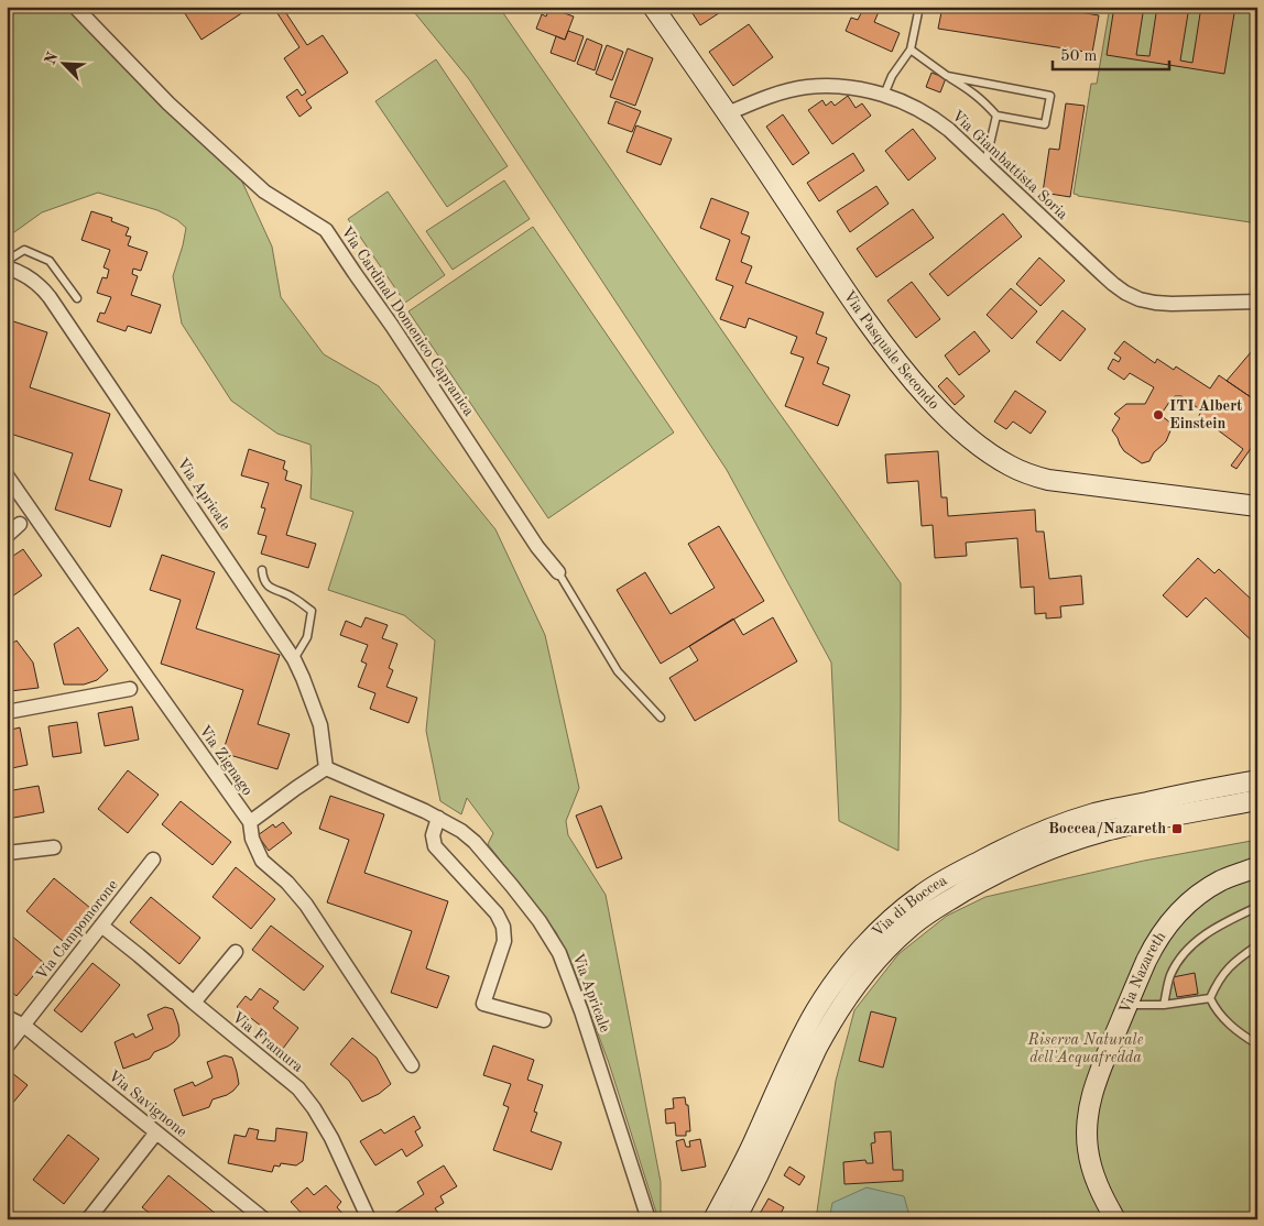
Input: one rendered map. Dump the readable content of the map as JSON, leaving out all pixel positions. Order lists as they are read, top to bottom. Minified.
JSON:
{"streets":{"main road":["Via Pasquale Secondo","Via di Boccea","Via Nazareth"],"street":["Via Giambattista Soria","Via Cardinal Domenico Capranica","Via Apricale","Via Zignago","Via Campomorone","Via Framura","Via Savignone"]},"crossings":[["Via Giambattista Soria","Via Pasquale Secondo"],["Via Campomorone","Via Framura"],["Via Campomorone","Via Savignone"]],"parks":["Riserva Naturale dell'Acquafredda"],"places":{"other":["ITI Albert Einstein"],"transit":["Boccea/Nazareth"]},"scale_bar":"50 m","north":"top left"}
